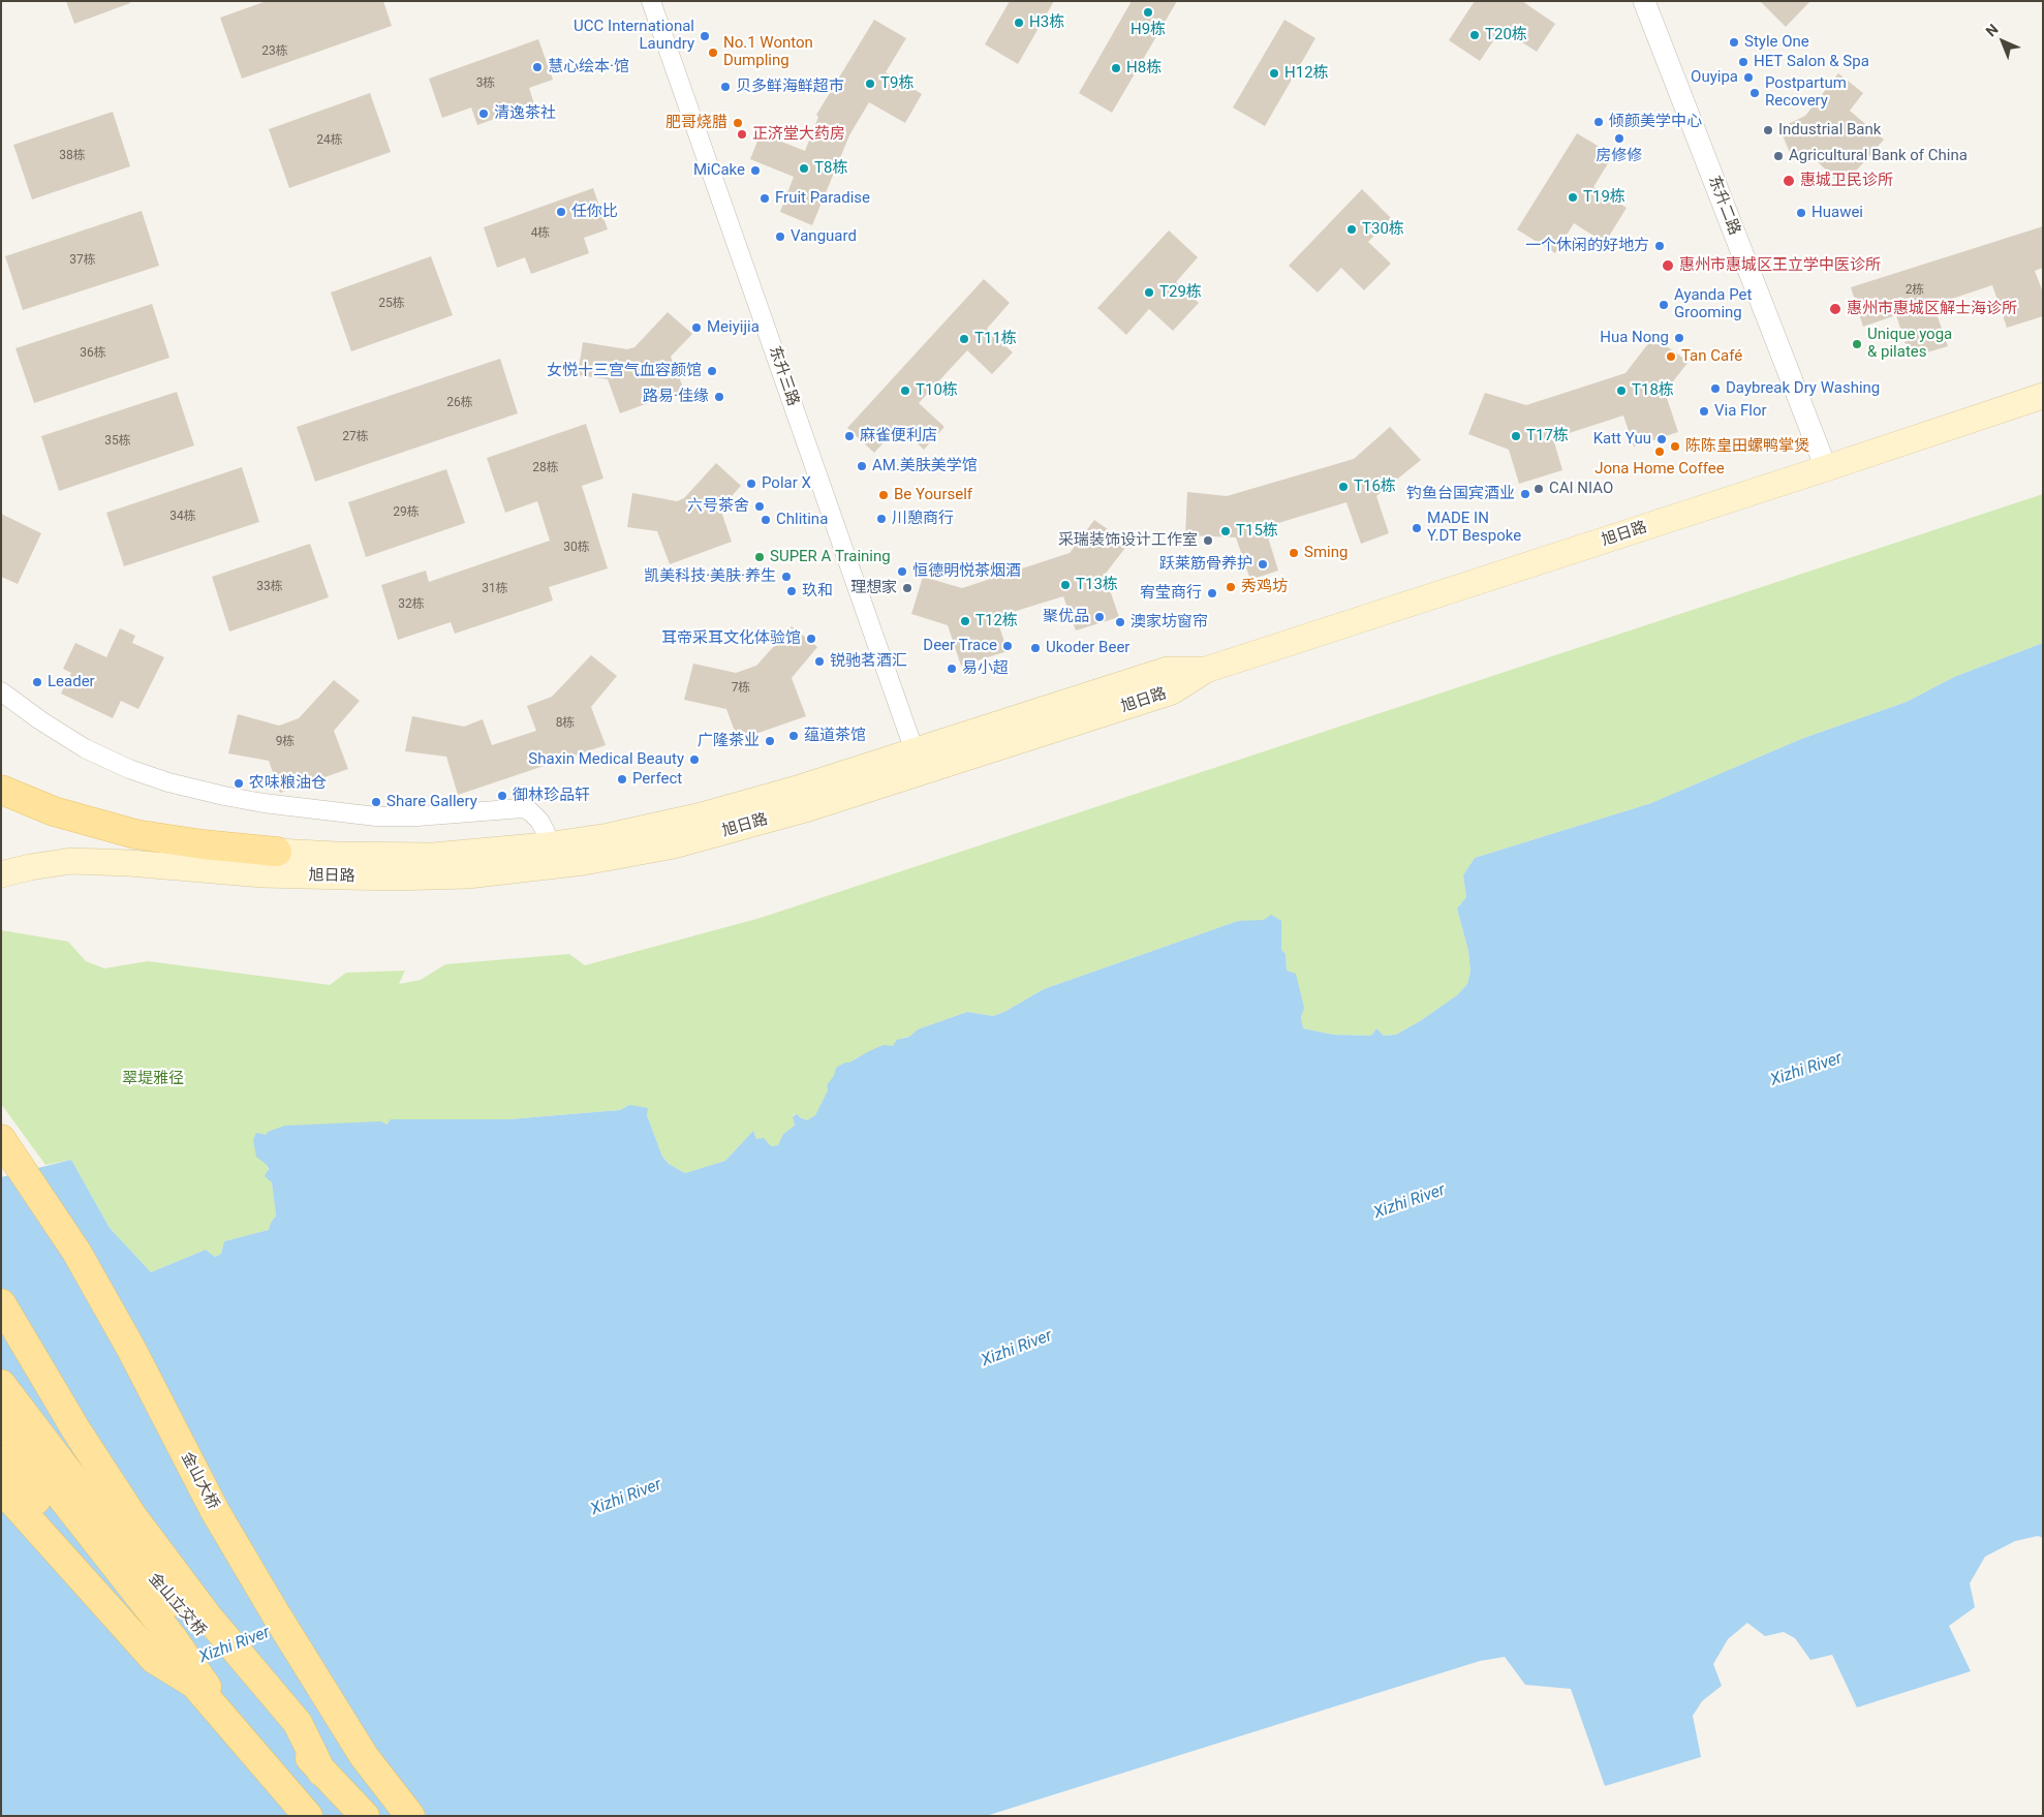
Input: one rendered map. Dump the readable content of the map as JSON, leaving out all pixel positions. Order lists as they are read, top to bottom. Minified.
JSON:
{"streets":{"main road":["旭日路","金山大桥","金山立交桥"],"street":["东升二路","东升三路"]},"crossings":[["东升二路","旭日路"],["东升三路","旭日路"]],"water":["Xizhi River"],"parks":["翠堤雅径"],"places":["H9栋","H3栋","T20栋","UCC International Laundry","Style One","No.1 Wonton Dumpling","HET Salon & Spa","慧心绘本·馆","H8栋","H12栋","Ouyipa","T9栋","贝多鲜海鲜超市","Postpartum Recovery","清逸茶社","倾颜美学中心","肥哥烧腊","Industrial Bank","正济堂大药房","房修修","Agricultural Bank of China","T8栋","MiCake","惠城卫民诊所","T19栋","Fruit Paradise","任你比","Huawei","T30栋","Vanguard","一个休闲的好地方","惠州市惠城区王立学中医诊所","T29栋","Ayanda Pet Grooming","惠州市惠城区解士海诊所","Meiyijia","Hua Nong","T11栋","Unique yoga & pilates","Tan Café","女悦十三宫气血容颜馆","Daybreak Dry Washing","T10栋","T18栋","路易·佳缘","Via Flor","麻雀便利店","T17栋","Katt Yuu","陈陈皇田螺鸭掌煲","Jona Home Coffee","AM.美肤美学馆","Polar X","T16栋","CAI NIAO","钓鱼台国宾酒业","Be Yourself","六号茶舍","川憩商行","Chlitina","MADE IN Y.DT Bespoke","T15栋","采瑞装饰设计工作室","Sming","SUPER A Training","跃莱筋骨养护","恒德明悦茶烟酒","凯美科技·美肤·养生","T13栋","秀鸡坊","理想家","玖和","宥莹商行","聚优品","T12栋","澳家坊窗帘","耳帝采耳文化体验馆","Deer Trace","Ukoder Beer","锐驰茗酒汇","易小超","Leader","蕴道茶馆","广隆茶业","Shaxin Medical Beauty","Perfect","农味粮油仓","御林珍品轩","Share Gallery"],"house_numbers":["23栋","3栋","24栋","38栋","4栋","37栋","2栋","25栋","36栋","26栋","27栋","35栋","28栋","29栋","34栋","30栋","33栋","31栋","32栋","7栋","8栋","9栋"],"north":"top left"}
